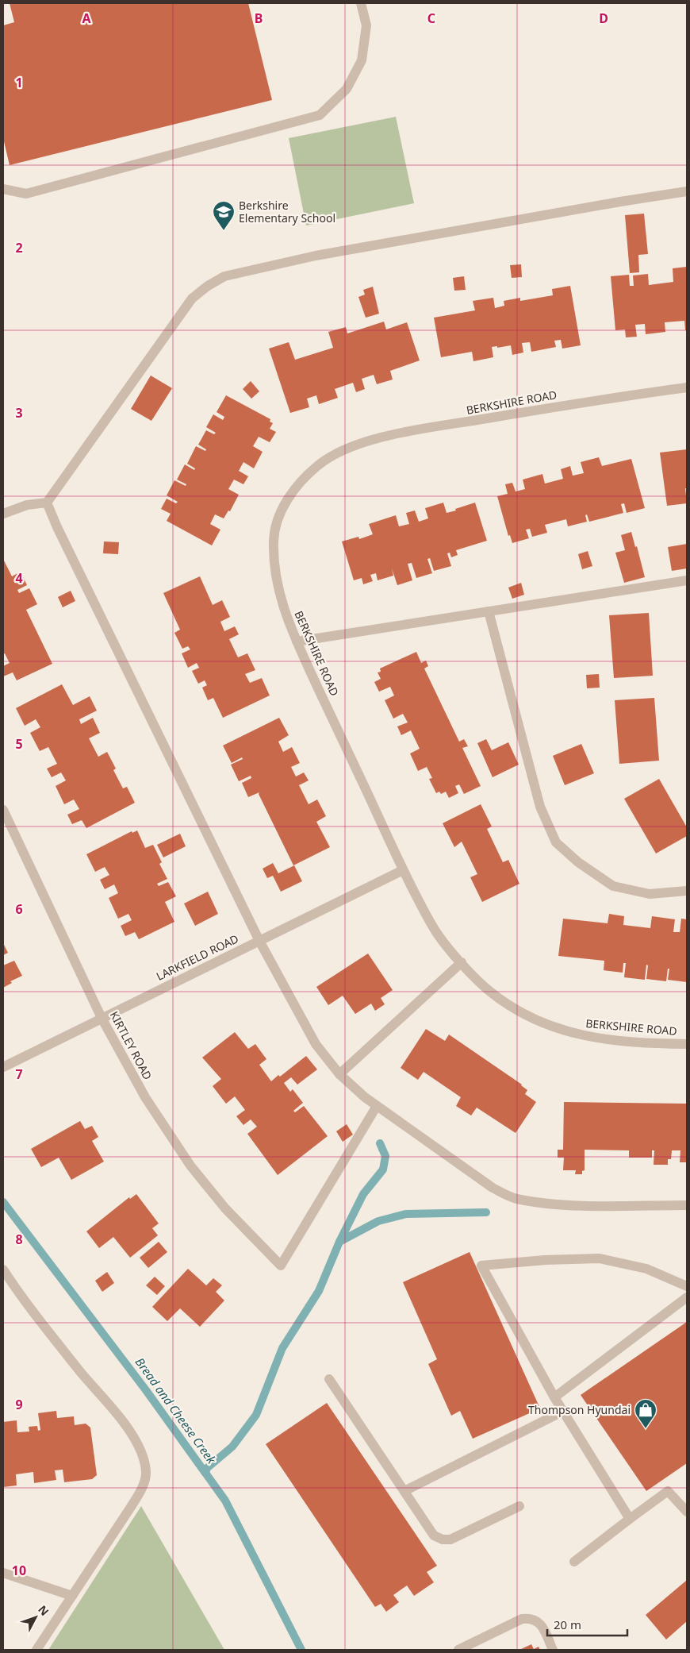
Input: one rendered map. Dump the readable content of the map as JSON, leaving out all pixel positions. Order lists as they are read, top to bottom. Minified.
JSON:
{"streets":{"street":["BERKSHIRE ROAD","LARKFIELD ROAD","KIRTLEY ROAD"]},"crossings":[["BERKSHIRE ROAD","LARKFIELD ROAD"],["LARKFIELD ROAD","KIRTLEY ROAD"]],"water":["Bread and Cheese Creek"],"places":{"school or university":["Berkshire Elementary School"],"shop":["Thompson Hyundai"]},"scale_bar":"20 m","north":"top right","grid":{"columns":["A","B","C","D"],"rows":["1","2","3","4","5","6","7","8","9","10"]}}
